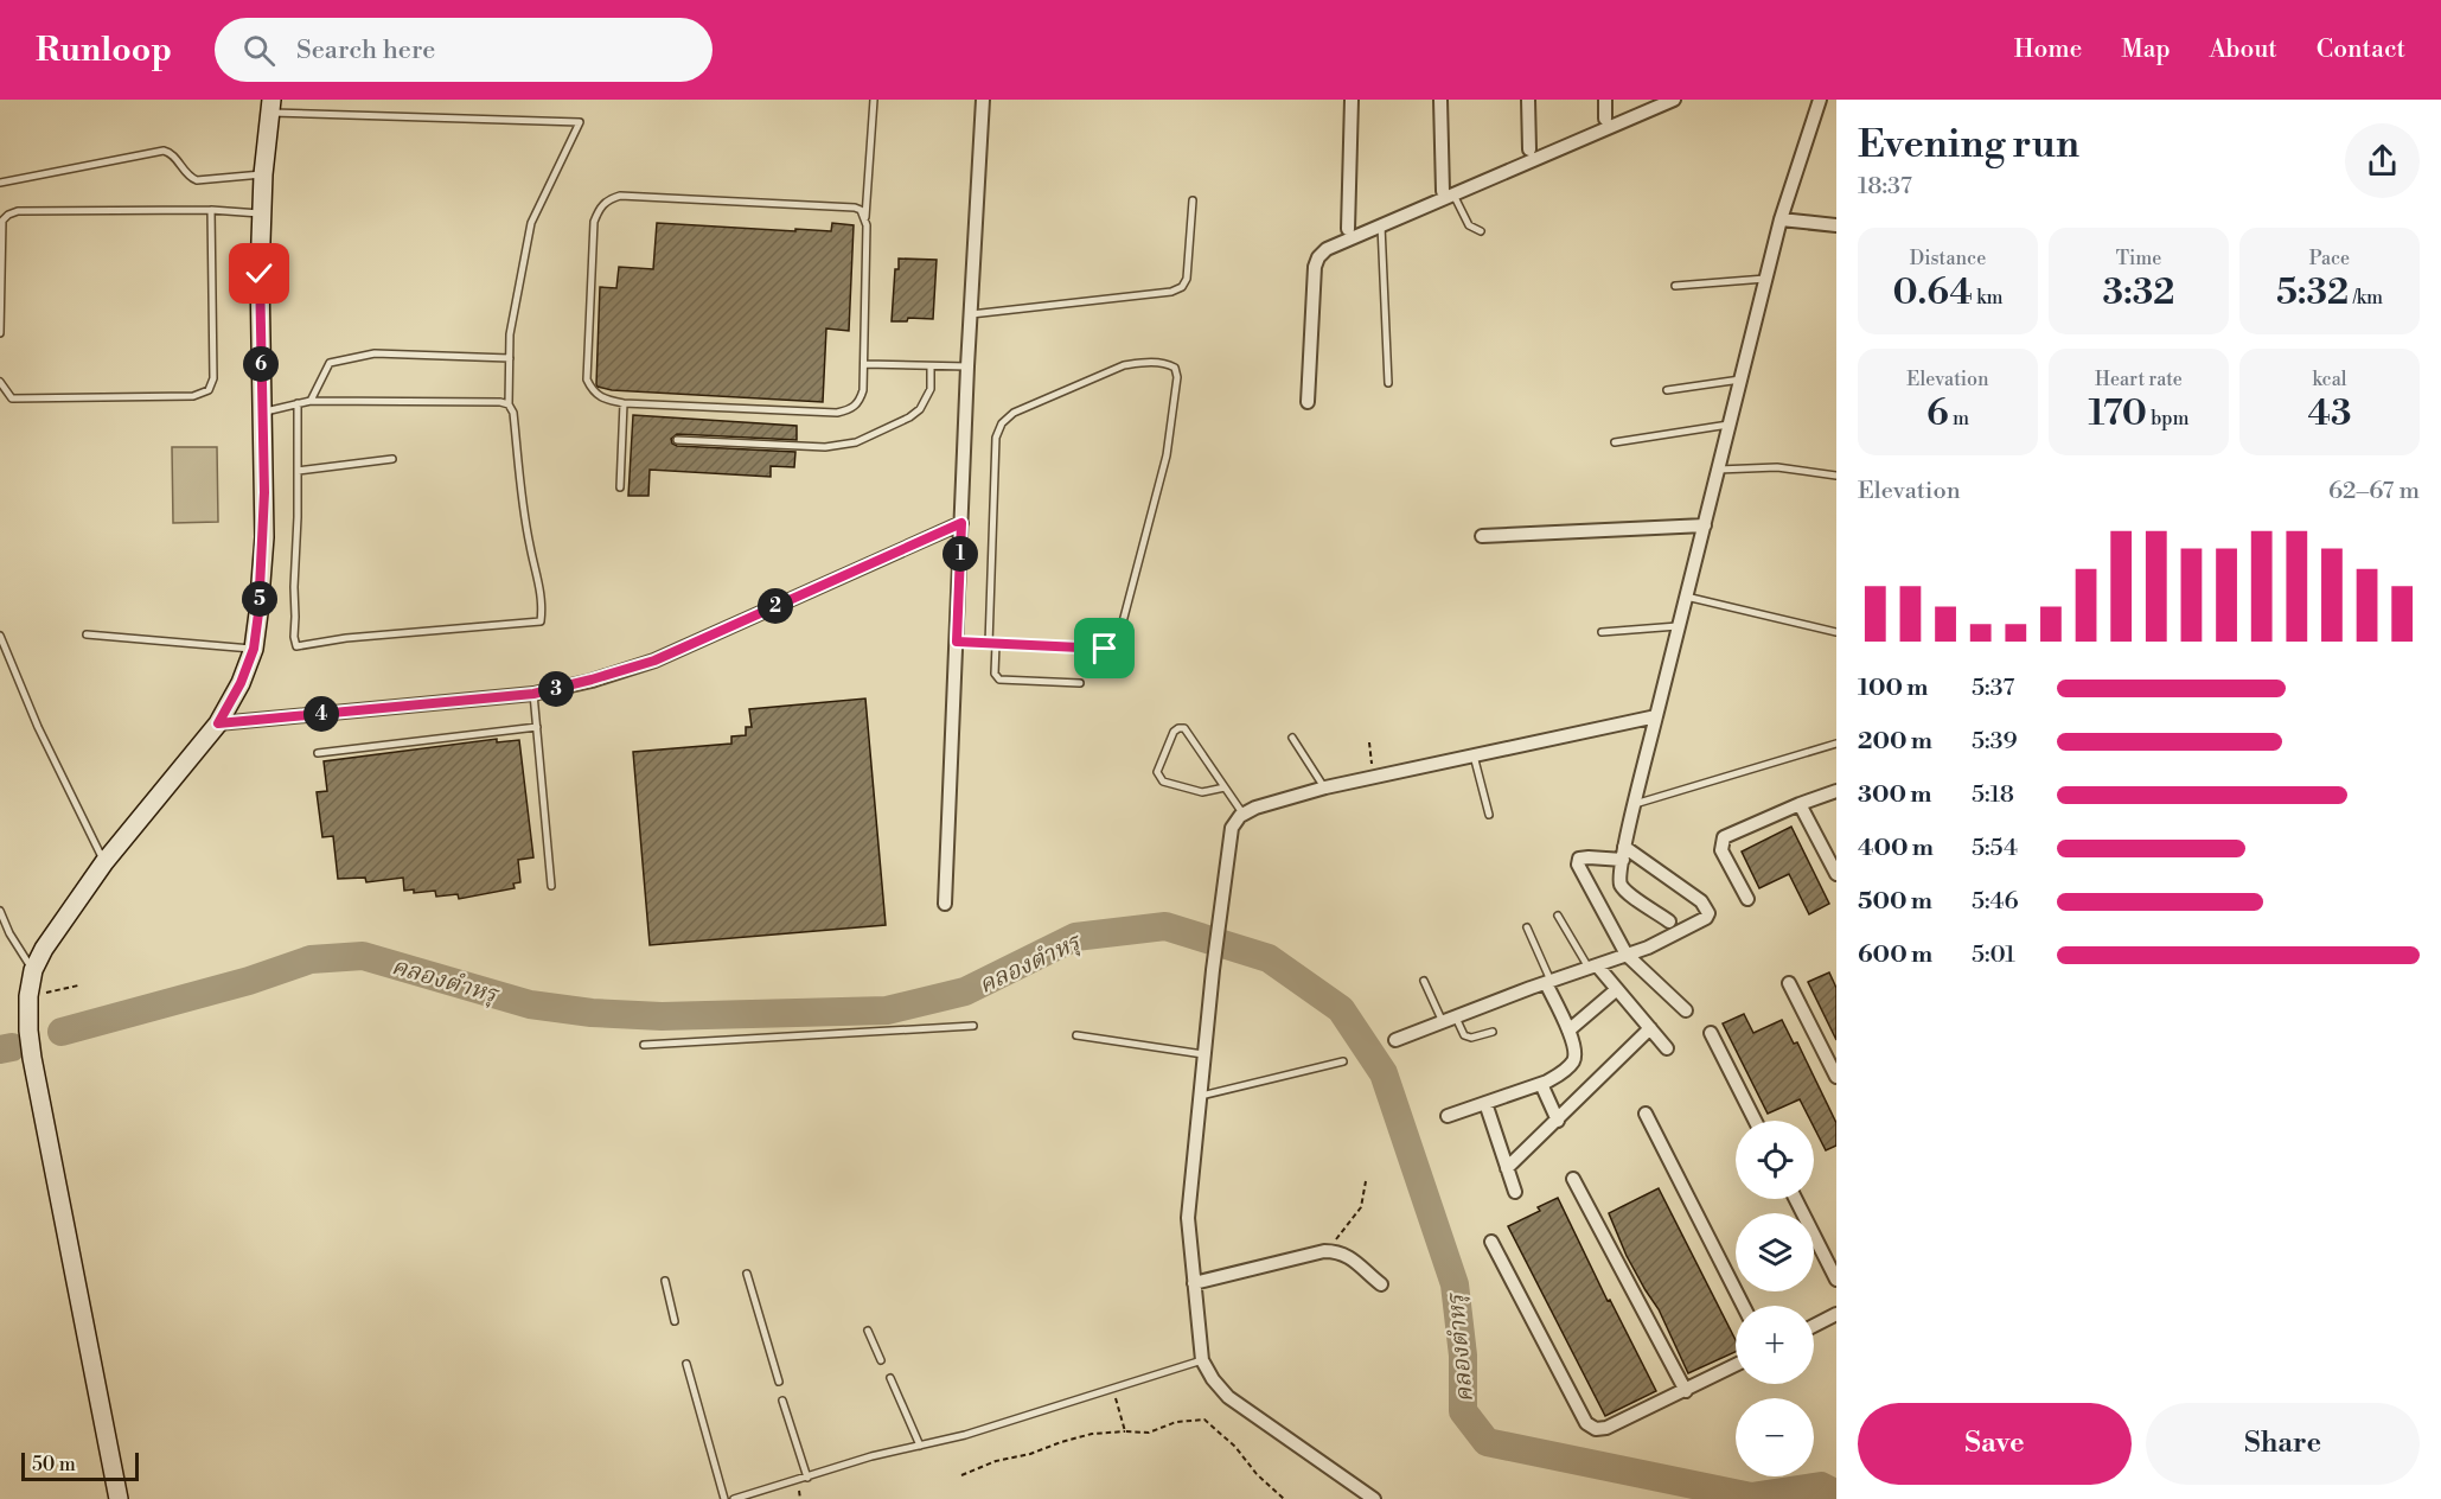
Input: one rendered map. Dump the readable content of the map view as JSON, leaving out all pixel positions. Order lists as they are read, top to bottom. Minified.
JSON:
{"water":["คลองตำหรุ"],"scale_bar":"50 m","page":{"header":"Runloop","search":"Search here","nav":["Home","Map","About","Contact"],"heading":["Evening run","18:37"],"stats":[["Distance","0.64 km"],["Time","3:32"],["Pace","5:32 /km"],["Elevation","6 m"],["Heart rate","170 bpm"],["kcal","43"]],"pins":["6","1","5","2","3","4"],"chart":["Elevation","62–67 m"],"list":[{"name":"100 m","note":"5:37"},{"name":"200 m","note":"5:39"},{"name":"300 m","note":"5:18"},{"name":"400 m","note":"5:54"},{"name":"500 m","note":"5:46"},{"name":"600 m","note":"5:01"}],"map_buttons":["+","−"],"buttons":["Save","Share"],"scale":"50 m"}}
